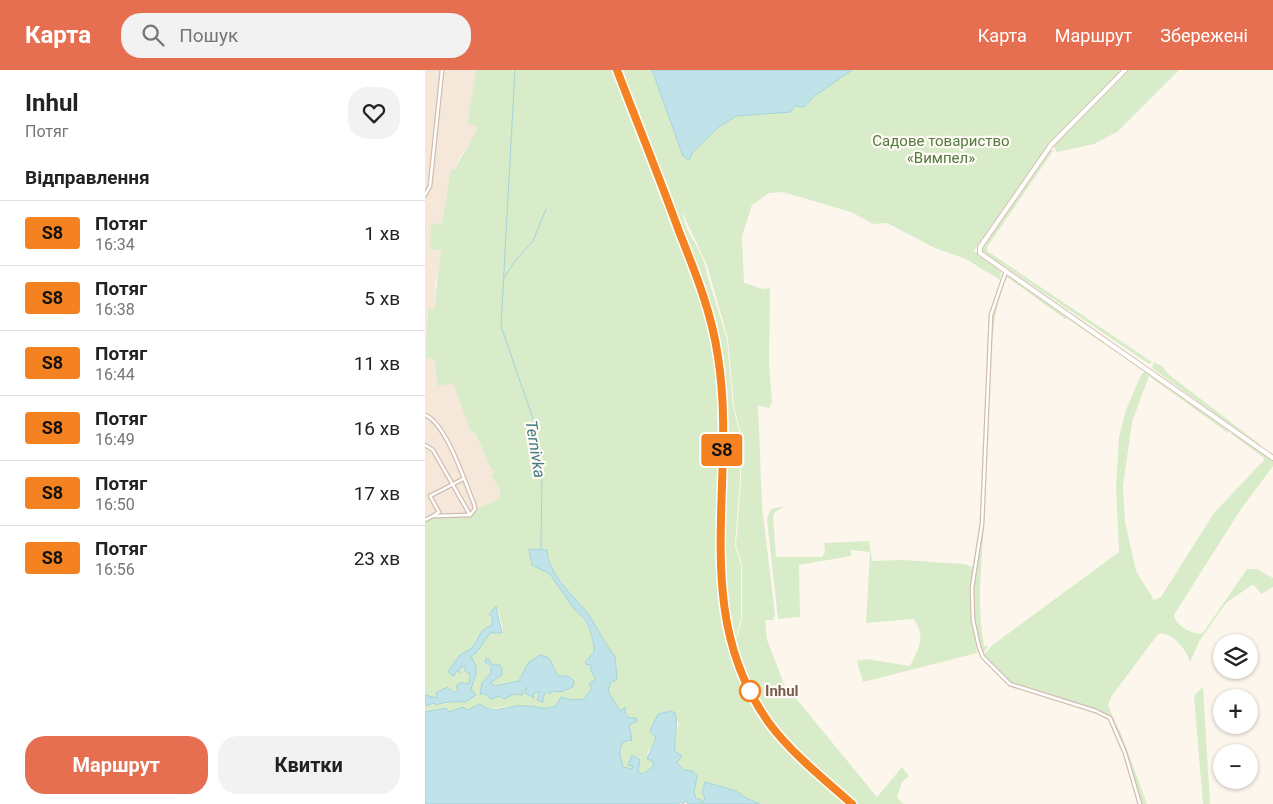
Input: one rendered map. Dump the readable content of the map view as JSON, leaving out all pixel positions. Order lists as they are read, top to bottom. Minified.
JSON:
{"water":["Ternivka"],"parks":["Садове товариство «Вимпел»"],"places":["Inhul"],"page":{"header":"Карта","search":"Пошук","nav":["Карта","Маршрут","Збережені"],"heading":[["Inhul","Потяг"],"Відправлення"],"on_map":"S8","list":[{"mark":"S8","name":"Потяг","note":"16:34","value":"1 хв"},{"mark":"S8","name":"Потяг","note":"16:38","value":"5 хв"},{"mark":"S8","name":"Потяг","note":"16:44","value":"11 хв"},{"mark":"S8","name":"Потяг","note":"16:49","value":"16 хв"},{"mark":"S8","name":"Потяг","note":"16:50","value":"17 хв"},{"mark":"S8","name":"Потяг","note":"16:56","value":"23 хв"}],"map_buttons":["+","−"],"buttons":["Маршрут","Квитки"]}}
